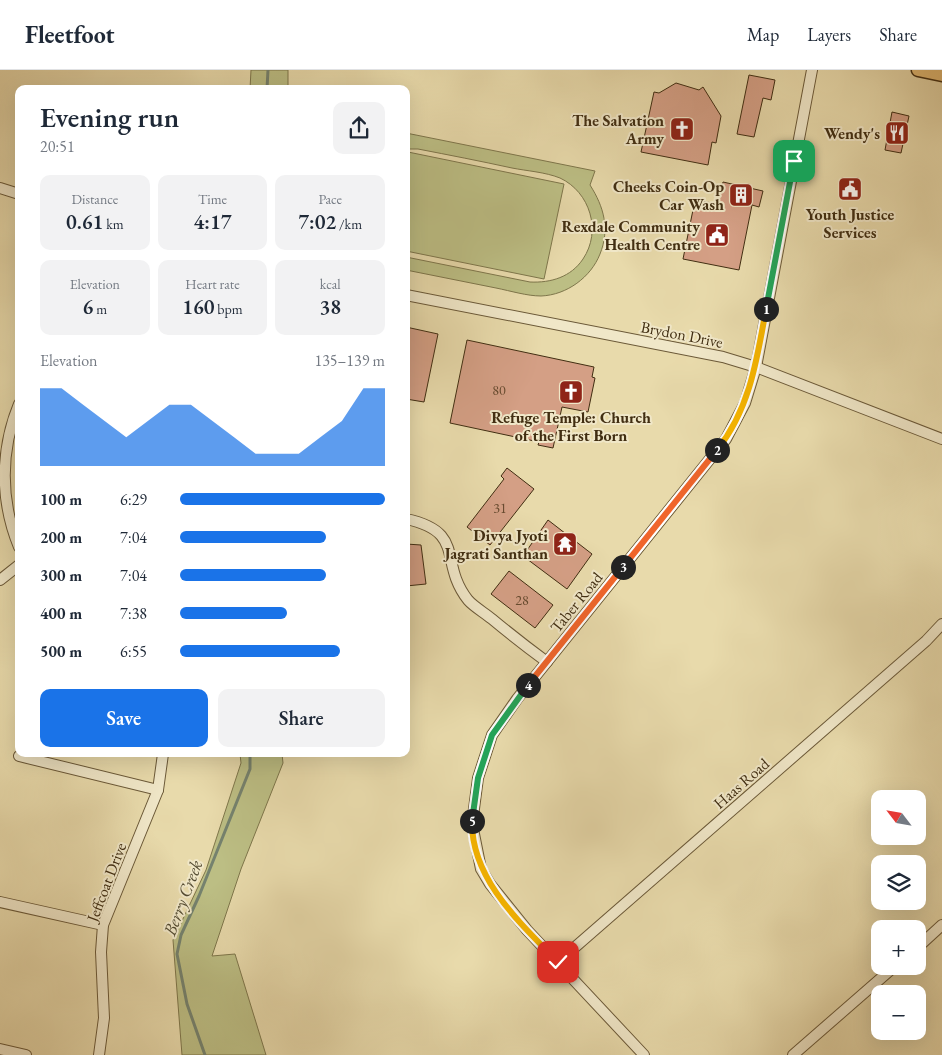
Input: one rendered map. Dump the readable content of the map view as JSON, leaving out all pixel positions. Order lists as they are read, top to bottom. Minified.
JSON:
{"streets":{"street":["Brydon Drive","Taber Road","Haas Road","Jeffcoat Drive"]},"crossings":[["Brydon Drive","Taber Road"],["Taber Road","Haas Road"]],"water":["Berry Creek"],"places":{"church":["The Salvation Army","Refuge Temple: Church of the First Born"],"restaurant":["Wendy's"],"public building":["Youth Justice Services","Rexdale Community Health Centre"],"building":["Cheeks Coin-Op Car Wash"],"temple":["Divya Jyoti Jagrati Santhan"]},"house_numbers":["80","31","28"],"north":"top left","page":{"header":"Fleetfoot","nav":["Map","Layers","Share"],"heading":["Evening run","20:51"],"stats":[["Distance","0.61 km"],["Time","4:17"],["Pace","7:02 /km"],["Elevation","6 m"],["Heart rate","160 bpm"],["kcal","38"]],"pins":["1","2","3","4","5"],"chart":["Elevation","135–139 m"],"list":[{"name":"100 m","note":"6:29"},{"name":"200 m","note":"7:04"},{"name":"300 m","note":"7:04"},{"name":"400 m","note":"7:38"},{"name":"500 m","note":"6:55"}],"buttons":["Save","Share"],"map_buttons":["+","−"]}}
